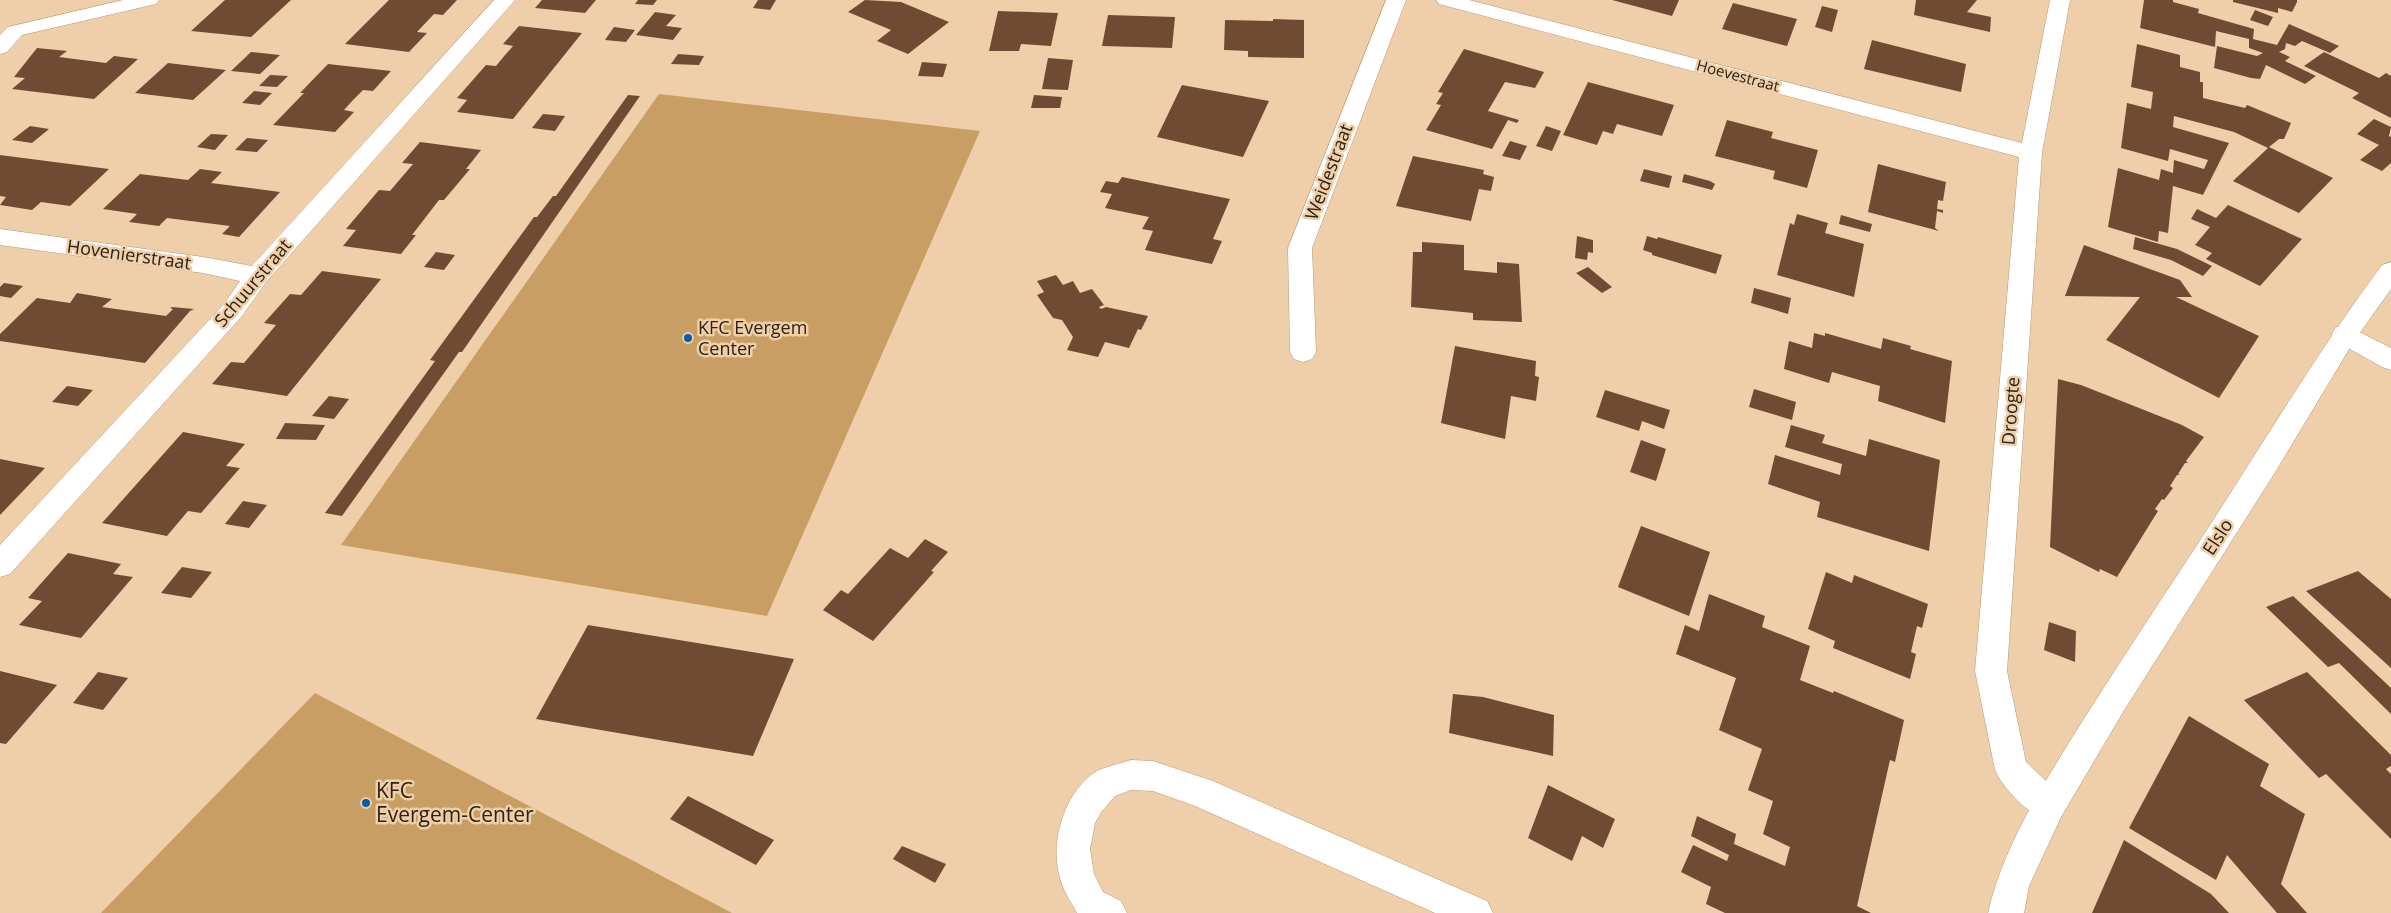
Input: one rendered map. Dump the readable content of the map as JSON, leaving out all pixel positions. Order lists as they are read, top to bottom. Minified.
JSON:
{"streets":{"street":["Hoevestraat","Weidestraat","Hovenierstraat","Schuurstraat","Droogte","Elslo"]},"crossings":[["Hoevestraat","Droogte"],["Hovenierstraat","Schuurstraat"],["Droogte","Elslo"]],"places":["KFC Evergem Center","KFC Evergem-Center"]}
